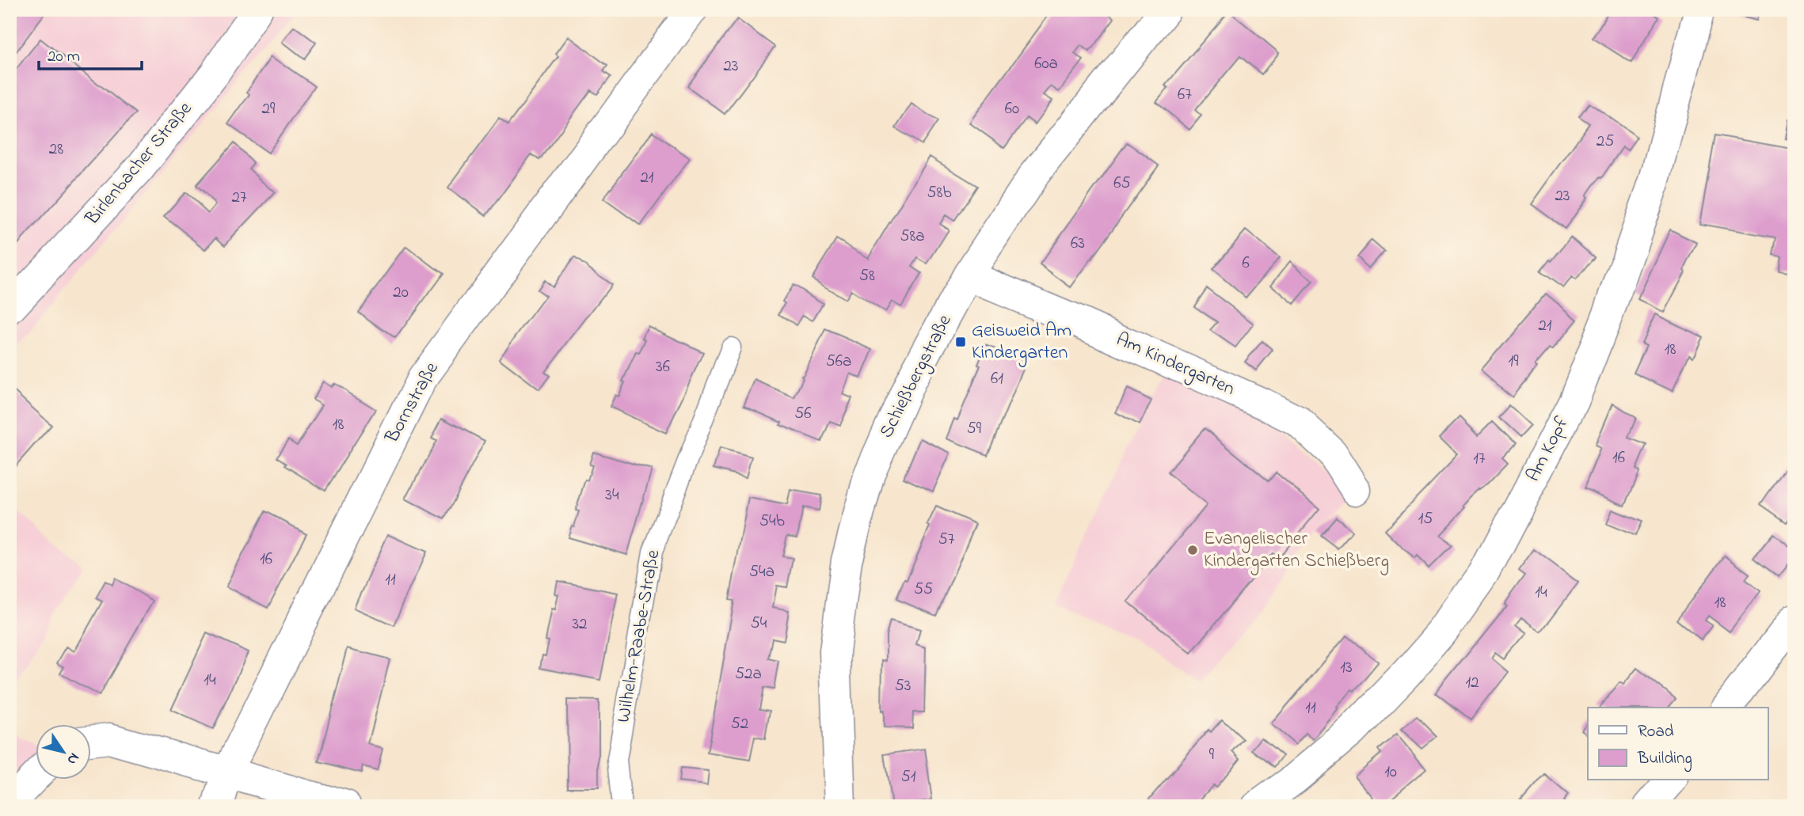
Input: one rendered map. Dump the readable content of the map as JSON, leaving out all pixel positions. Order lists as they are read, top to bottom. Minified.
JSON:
{"streets":{"street":["Birlenbacher Straße","Am Kindergarten","Schießbergstraße","Bornstraße","Am Kopf"],"lane":["Wilhelm-Raabe-Straße"]},"crossings":[["Am Kindergarten","Schießbergstraße"]],"places":{"transit":["Geisweid Am Kindergarten"],"other":["Evangelischer Kindergarten Schießberg"]},"house_numbers":["60a","23","67","29","60","25","28","21","65","58b","23","27","58a","63","6","58","20","21","18","56a","19","36","61","56","18","59","16","17","34","15","54b","57","16","54a","11","55","14","18","54","32","13","52a","14","12","53","11","52","9","10","51"],"legend":["Road","Building"],"scale_bar":"20 m","north":"bottom right"}
